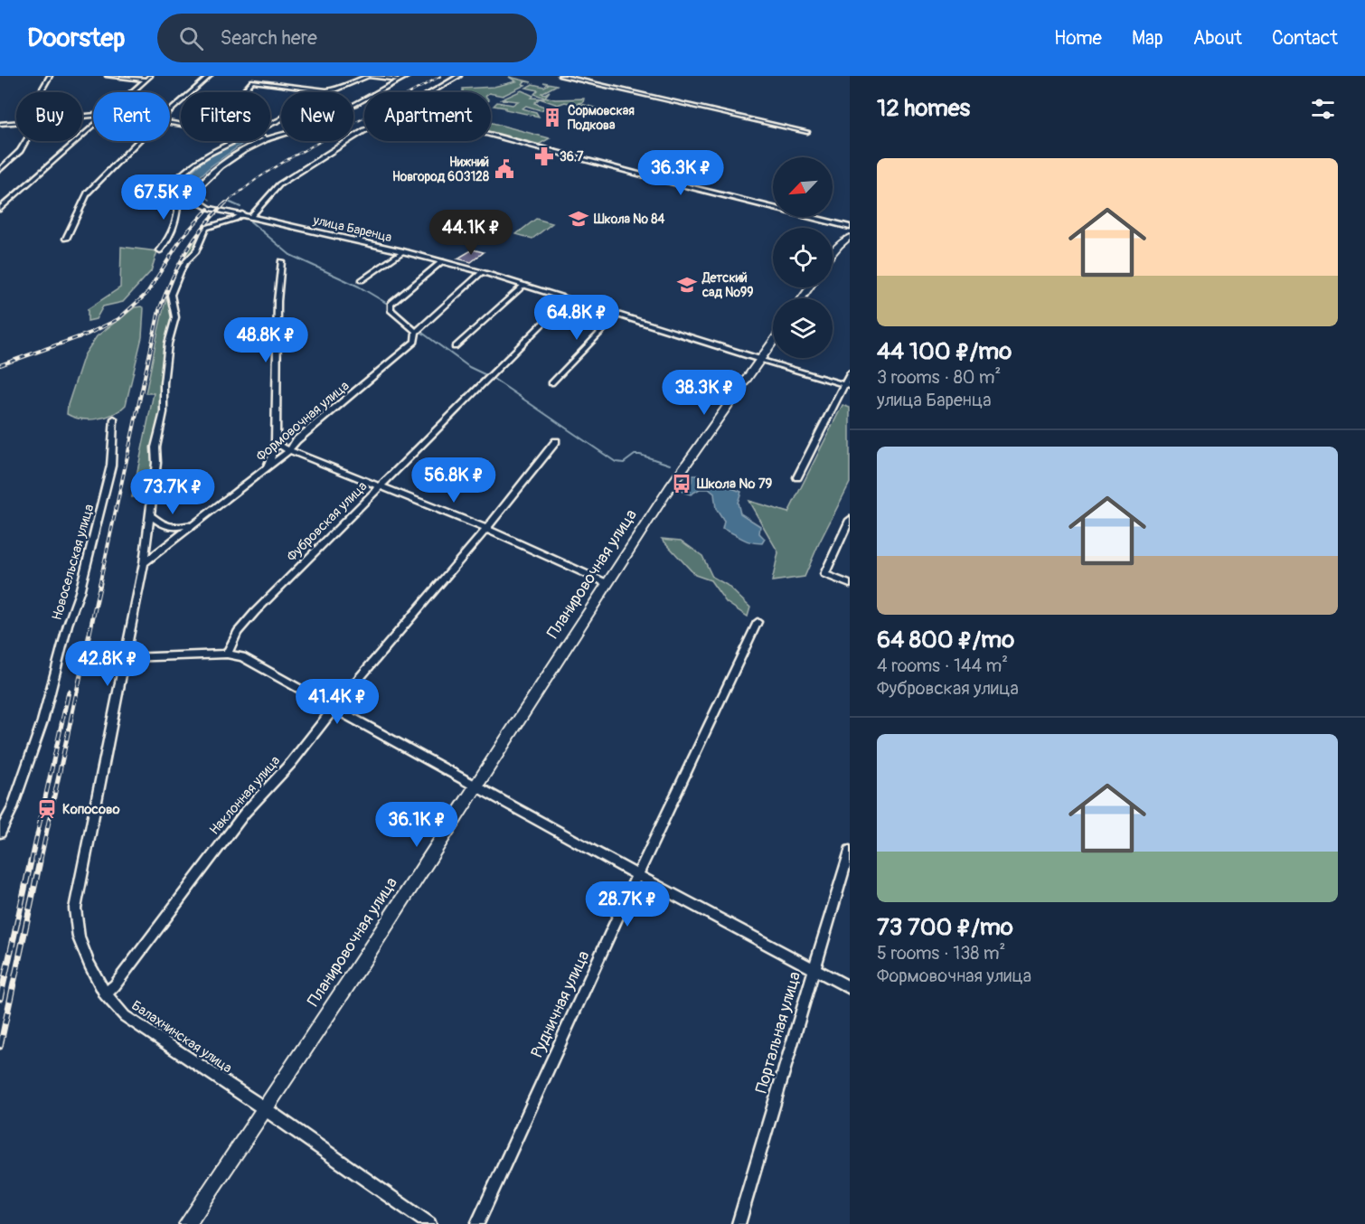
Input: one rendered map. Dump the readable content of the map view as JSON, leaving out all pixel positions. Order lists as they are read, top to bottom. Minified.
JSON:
{"streets":{"main road":["Планировочная улица"],"street":["улица Баренца","Формовочная улица","Фубровская улица","Новосельская улица","Наклонная улица","Рудничная улица","Портальная улица","Балахнинская улица"]},"crossings":[["улица Баренца","Формовочная улица"],["улица Баренца","Фубровская улица"],["улица Баренца","Планировочная улица"],["улица Баренца","Балахнинская улица"],["Формовочная улица","Балахнинская улица"],["Планировочная улица","Балахнинская улица"],["Наклонная улица","Балахнинская улица"]],"places":{"building":["Сормовская Подкова"],"pharmacy":["36.7"],"public building":["Нижний Новгород 603128"],"school or university":["Школа № 84","Детский сад №99"],"bus stop":["Школа № 79"],"station":["Копосово"]},"north":"bottom left","page":{"header":"Doorstep","search":"Search here","nav":["Home","Map","About","Contact"],"heading":"12 homes","chip":["Buy","Rent","Filters","New","Apartment"],"list":[{"name":"44 100 ₽/mo","note":"3 rooms · 80 m² · улица Баренца"},{"name":"64 800 ₽/mo","note":"4 rooms · 144 m² · Фубровская улица"},{"name":"73 700 ₽/mo","note":"5 rooms · 138 m² · Формовочная улица"}],"price":["36.3K ₽","67.5K ₽","44.1K ₽","64.8K ₽","48.8K ₽","38.3K ₽","56.8K ₽","73.7K ₽","42.8K ₽","41.4K ₽","36.1K ₽","28.7K ₽"]}}
